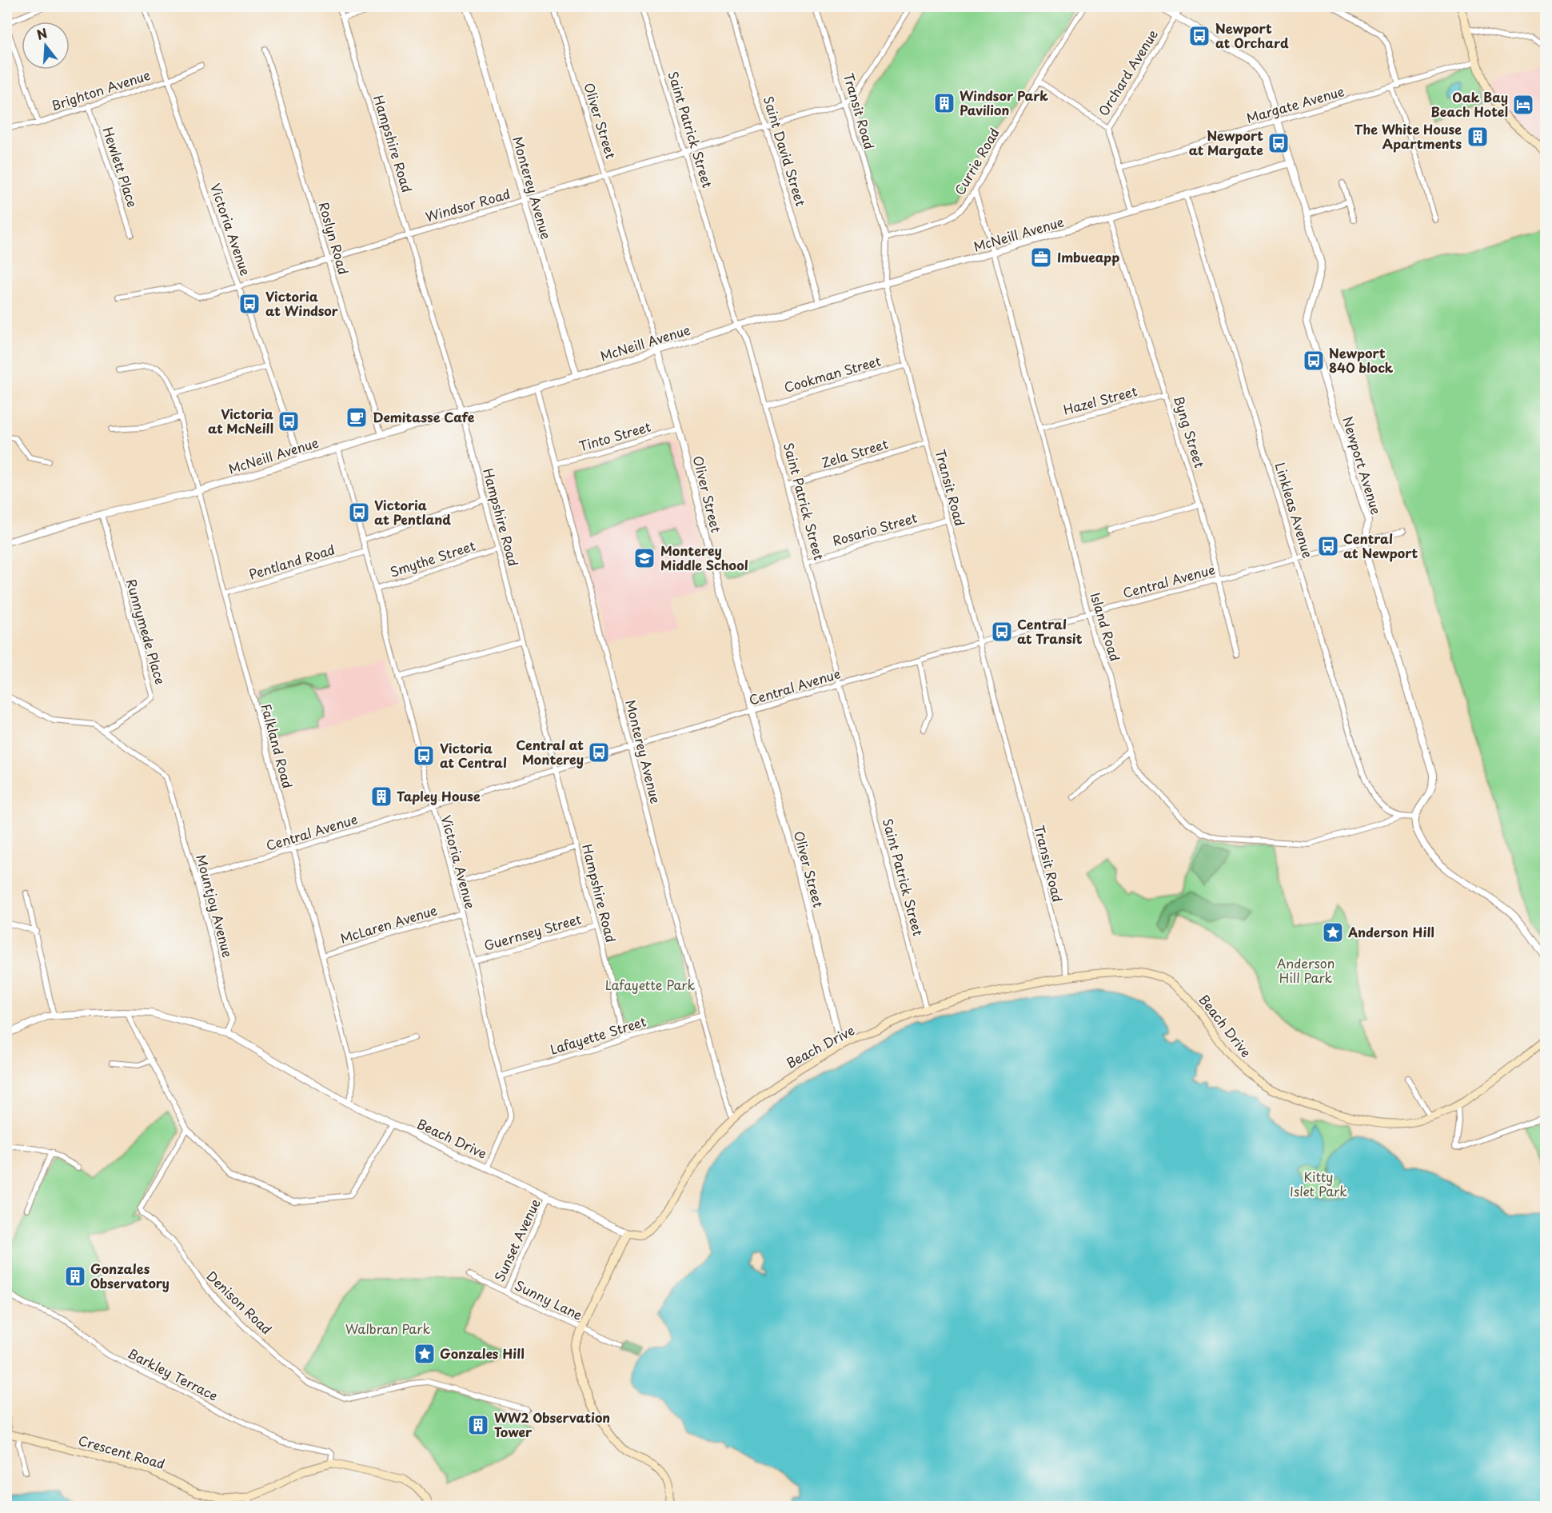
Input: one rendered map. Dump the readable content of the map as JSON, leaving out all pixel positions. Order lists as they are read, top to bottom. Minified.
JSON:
{"streets":{"main road":["Beach Drive","Crescent Road"],"street":["Orchard Avenue","Brighton Avenue","Margate Avenue","Transit Road","Oliver Street","Saint Patrick Street","Hampshire Road","Saint David Street","Currie Road","Hewlett Place","Monterey Avenue","Windsor Road","Victoria Avenue","McNeill Avenue","Roslyn Road","Cookman Street","Hazel Street","Byng Street","Tinto Street","Zela Street","Newport Avenue","Linkleas Avenue","Rosario Street","Smythe Street","Pentland Road","Central Avenue","Island Road","Runnymede Place","Falkland Road","Mountjoy Avenue","McLaren Avenue","Guernsey Street","Lafayette Street","Sunset Avenue","Sunny Lane","Denison Road","Barkley Terrace"]},"crossings":[["Orchard Avenue","Newport Avenue"],["Brighton Avenue","Hewlett Place"],["Brighton Avenue","Victoria Avenue"],["Margate Avenue","Newport Avenue"],["Transit Road","Currie Road"],["Transit Road","Windsor Road"],["Transit Road","McNeill Avenue"],["Transit Road","Cookman Street"],["Transit Road","Zela Street"],["Transit Road","Rosario Street"],["Transit Road","Central Avenue"],["Transit Road","Beach Drive"],["Oliver Street","Windsor Road"],["Oliver Street","McNeill Avenue"],["Oliver Street","Tinto Street"],["Oliver Street","Central Avenue"],["Oliver Street","Beach Drive"],["Saint Patrick Street","Windsor Road"],["Saint Patrick Street","McNeill Avenue"],["Saint Patrick Street","Cookman Street"],["Saint Patrick Street","Zela Street"],["Saint Patrick Street","Rosario Street"],["Saint Patrick Street","Central Avenue"],["Saint Patrick Street","Beach Drive"],["Hampshire Road","Windsor Road"],["Hampshire Road","McNeill Avenue"],["Hampshire Road","Smythe Street"],["Hampshire Road","Central Avenue"],["Hampshire Road","Guernsey Street"],["Hampshire Road","Lafayette Street"],["Saint David Street","Windsor Road"],["Saint David Street","McNeill Avenue"],["Currie Road","Island Road"],["Monterey Avenue","Windsor Road"],["Monterey Avenue","McNeill Avenue"],["Monterey Avenue","Tinto Street"],["Monterey Avenue","Central Avenue"],["Monterey Avenue","Beach Drive"],["Monterey Avenue","Lafayette Street"],["Windsor Road","Victoria Avenue"],["Windsor Road","Roslyn Road"],["Victoria Avenue","McNeill Avenue"],["Victoria Avenue","Smythe Street"],["Victoria Avenue","Pentland Road"],["Victoria Avenue","Central Avenue"],["Victoria Avenue","McLaren Avenue"],["Victoria Avenue","Guernsey Street"],["Victoria Avenue","Beach Drive"],["Victoria Avenue","Lafayette Street"],["McNeill Avenue","Roslyn Road"],["McNeill Avenue","Byng Street"],["McNeill Avenue","Newport Avenue"],["McNeill Avenue","Linkleas Avenue"],["McNeill Avenue","Island Road"],["McNeill Avenue","Runnymede Place"],["McNeill Avenue","Falkland Road"],["Hazel Street","Byng Street"],["Hazel Street","Island Road"],["Byng Street","Central Avenue"],["Newport Avenue","Central Avenue"],["Newport Avenue","Island Road"],["Linkleas Avenue","Central Avenue"],["Linkleas Avenue","Island Road"],["Pentland Road","Falkland Road"],["Central Avenue","Island Road"],["Central Avenue","Falkland Road"],["Central Avenue","Mountjoy Avenue"],["Runnymede Place","Mountjoy Avenue"],["Falkland Road","McLaren Avenue"],["Falkland Road","Beach Drive"],["Mountjoy Avenue","Beach Drive"],["Beach Drive","Sunset Avenue"],["Sunset Avenue","Sunny Lane"],["Barkley Terrace","Crescent Road"]],"parks":["Anderson Hill Park","Lafayette Park","Kitty Islet Park","Walbran Park"],"places":{"bus stop":["Newport at Orchard","Newport at Margate","Victoria at Windsor","Newport 840 block","Victoria at McNeill","Victoria at Pentland","Central at Newport","Central at Transit","Central at Monterey","Victoria at Central"],"building":["Windsor Park Pavilion","The White House Apartments","Tapley House","Gonzales Observatory","WW2 Observation Tower"],"hotel":["Oak Bay Beach Hotel"],"office":["Imbueapp"],"cafe":["Demitasse Cafe"],"school or university":["Monterey Middle School"],"place":["Anderson Hill","Gonzales Hill"]},"north":"top"}
